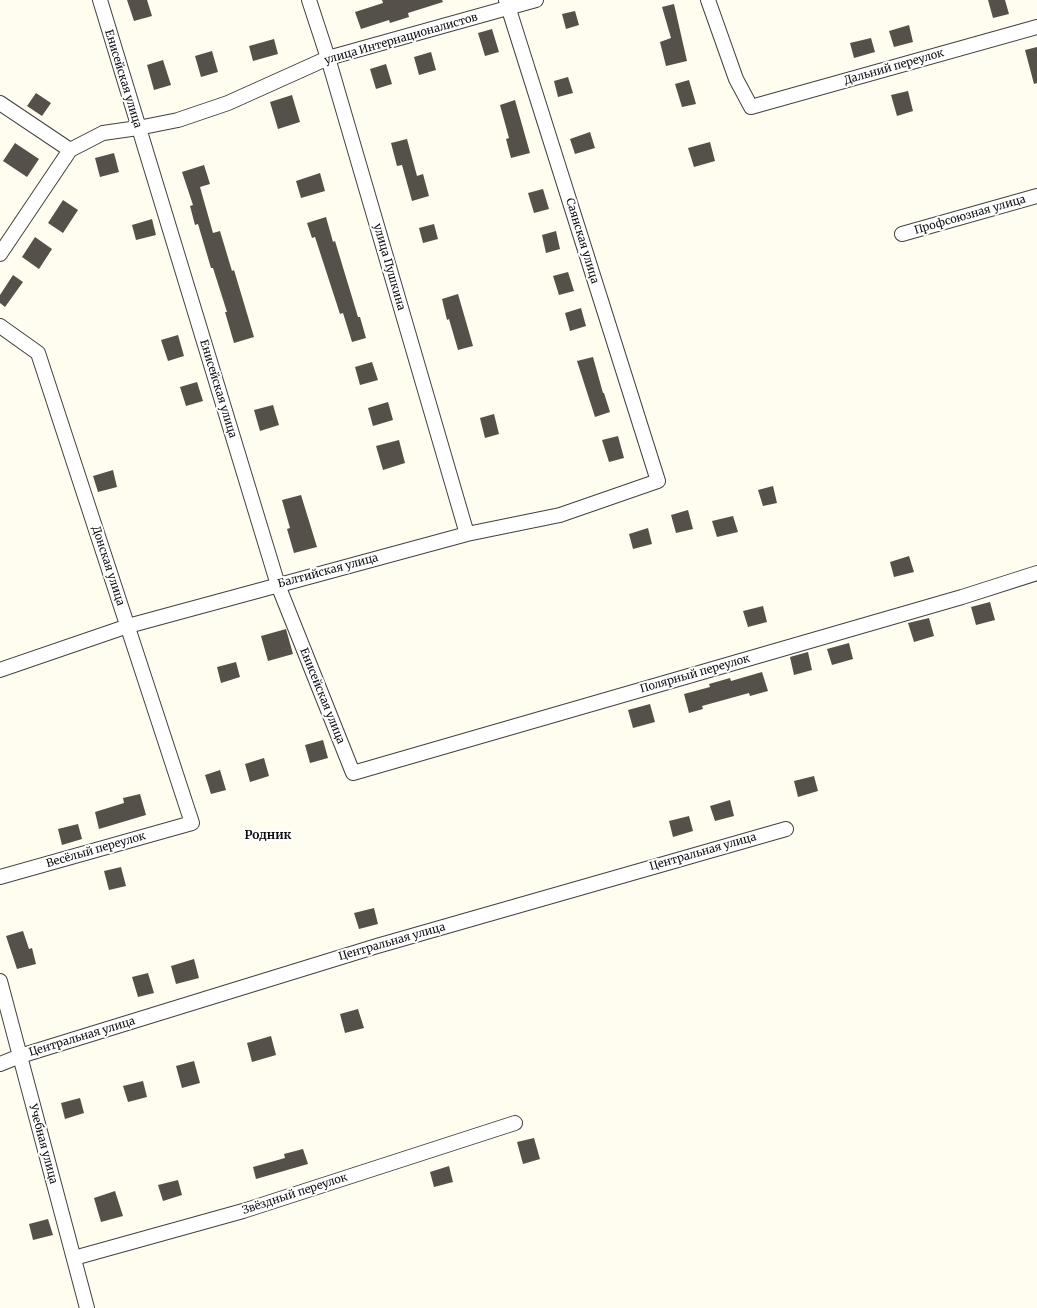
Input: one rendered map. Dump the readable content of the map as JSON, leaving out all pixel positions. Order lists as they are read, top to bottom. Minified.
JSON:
{"streets":{"street":["улица Интернационалистов","Дальний переулок","Енисейская улица","Профсоюзная улица","Саянская улица","улица Пушкина","Донская улица","Балтийская улица","Полярный переулок","Весёлый переулок","Центральная улица","Учебная улица","Звёздный переулок"]},"crossings":[["улица Интернационалистов","Енисейская улица"],["улица Интернационалистов","Саянская улица"],["улица Интернационалистов","улица Пушкина"],["Енисейская улица","Балтийская улица"],["Енисейская улица","Полярный переулок"],["Саянская улица","Балтийская улица"],["улица Пушкина","Балтийская улица"],["Донская улица","Балтийская улица"],["Донская улица","Весёлый переулок"],["Центральная улица","Учебная улица"],["Учебная улица","Звёздный переулок"]],"districts":["Родник"]}
